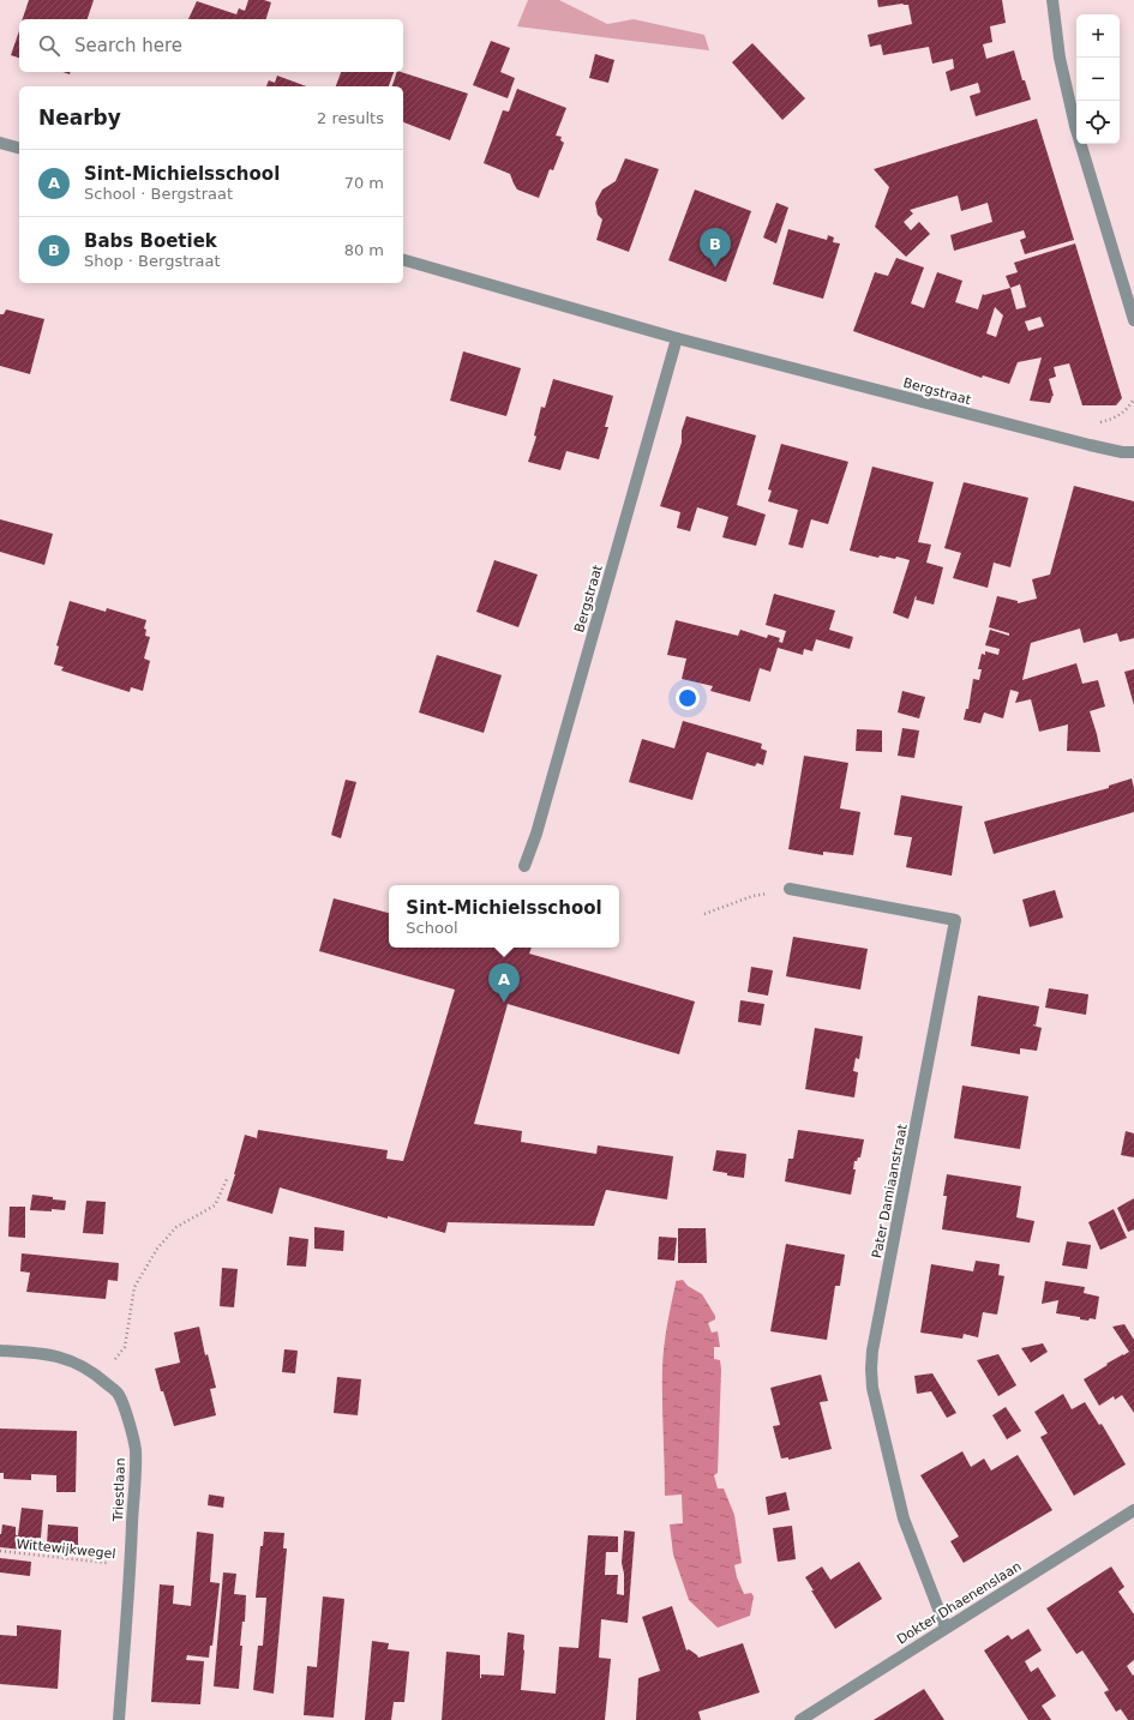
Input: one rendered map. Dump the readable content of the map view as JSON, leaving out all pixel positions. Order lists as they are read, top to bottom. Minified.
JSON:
{"streets":{"street":["Bergstraat","Pater Damiaanstraat","Triestlaan","Dokter Dhaenenslaan"],"path":["Wittewijkwegel"]},"crossings":[["Pater Damiaanstraat","Dokter Dhaenenslaan"],["Triestlaan","Wittewijkwegel"]],"page":{"map_buttons":["+","−"],"search":"Search here","heading":["Nearby","2 results"],"list":[{"mark":"A","name":"Sint-Michielsschool","note":"School · Bergstraat","value":"70 m"},{"mark":"B","name":"Babs Boetiek","note":"Shop · Bergstraat","value":"80 m"}],"pins":["B","A"],"popup":["Sint-Michielsschool","School"]}}
